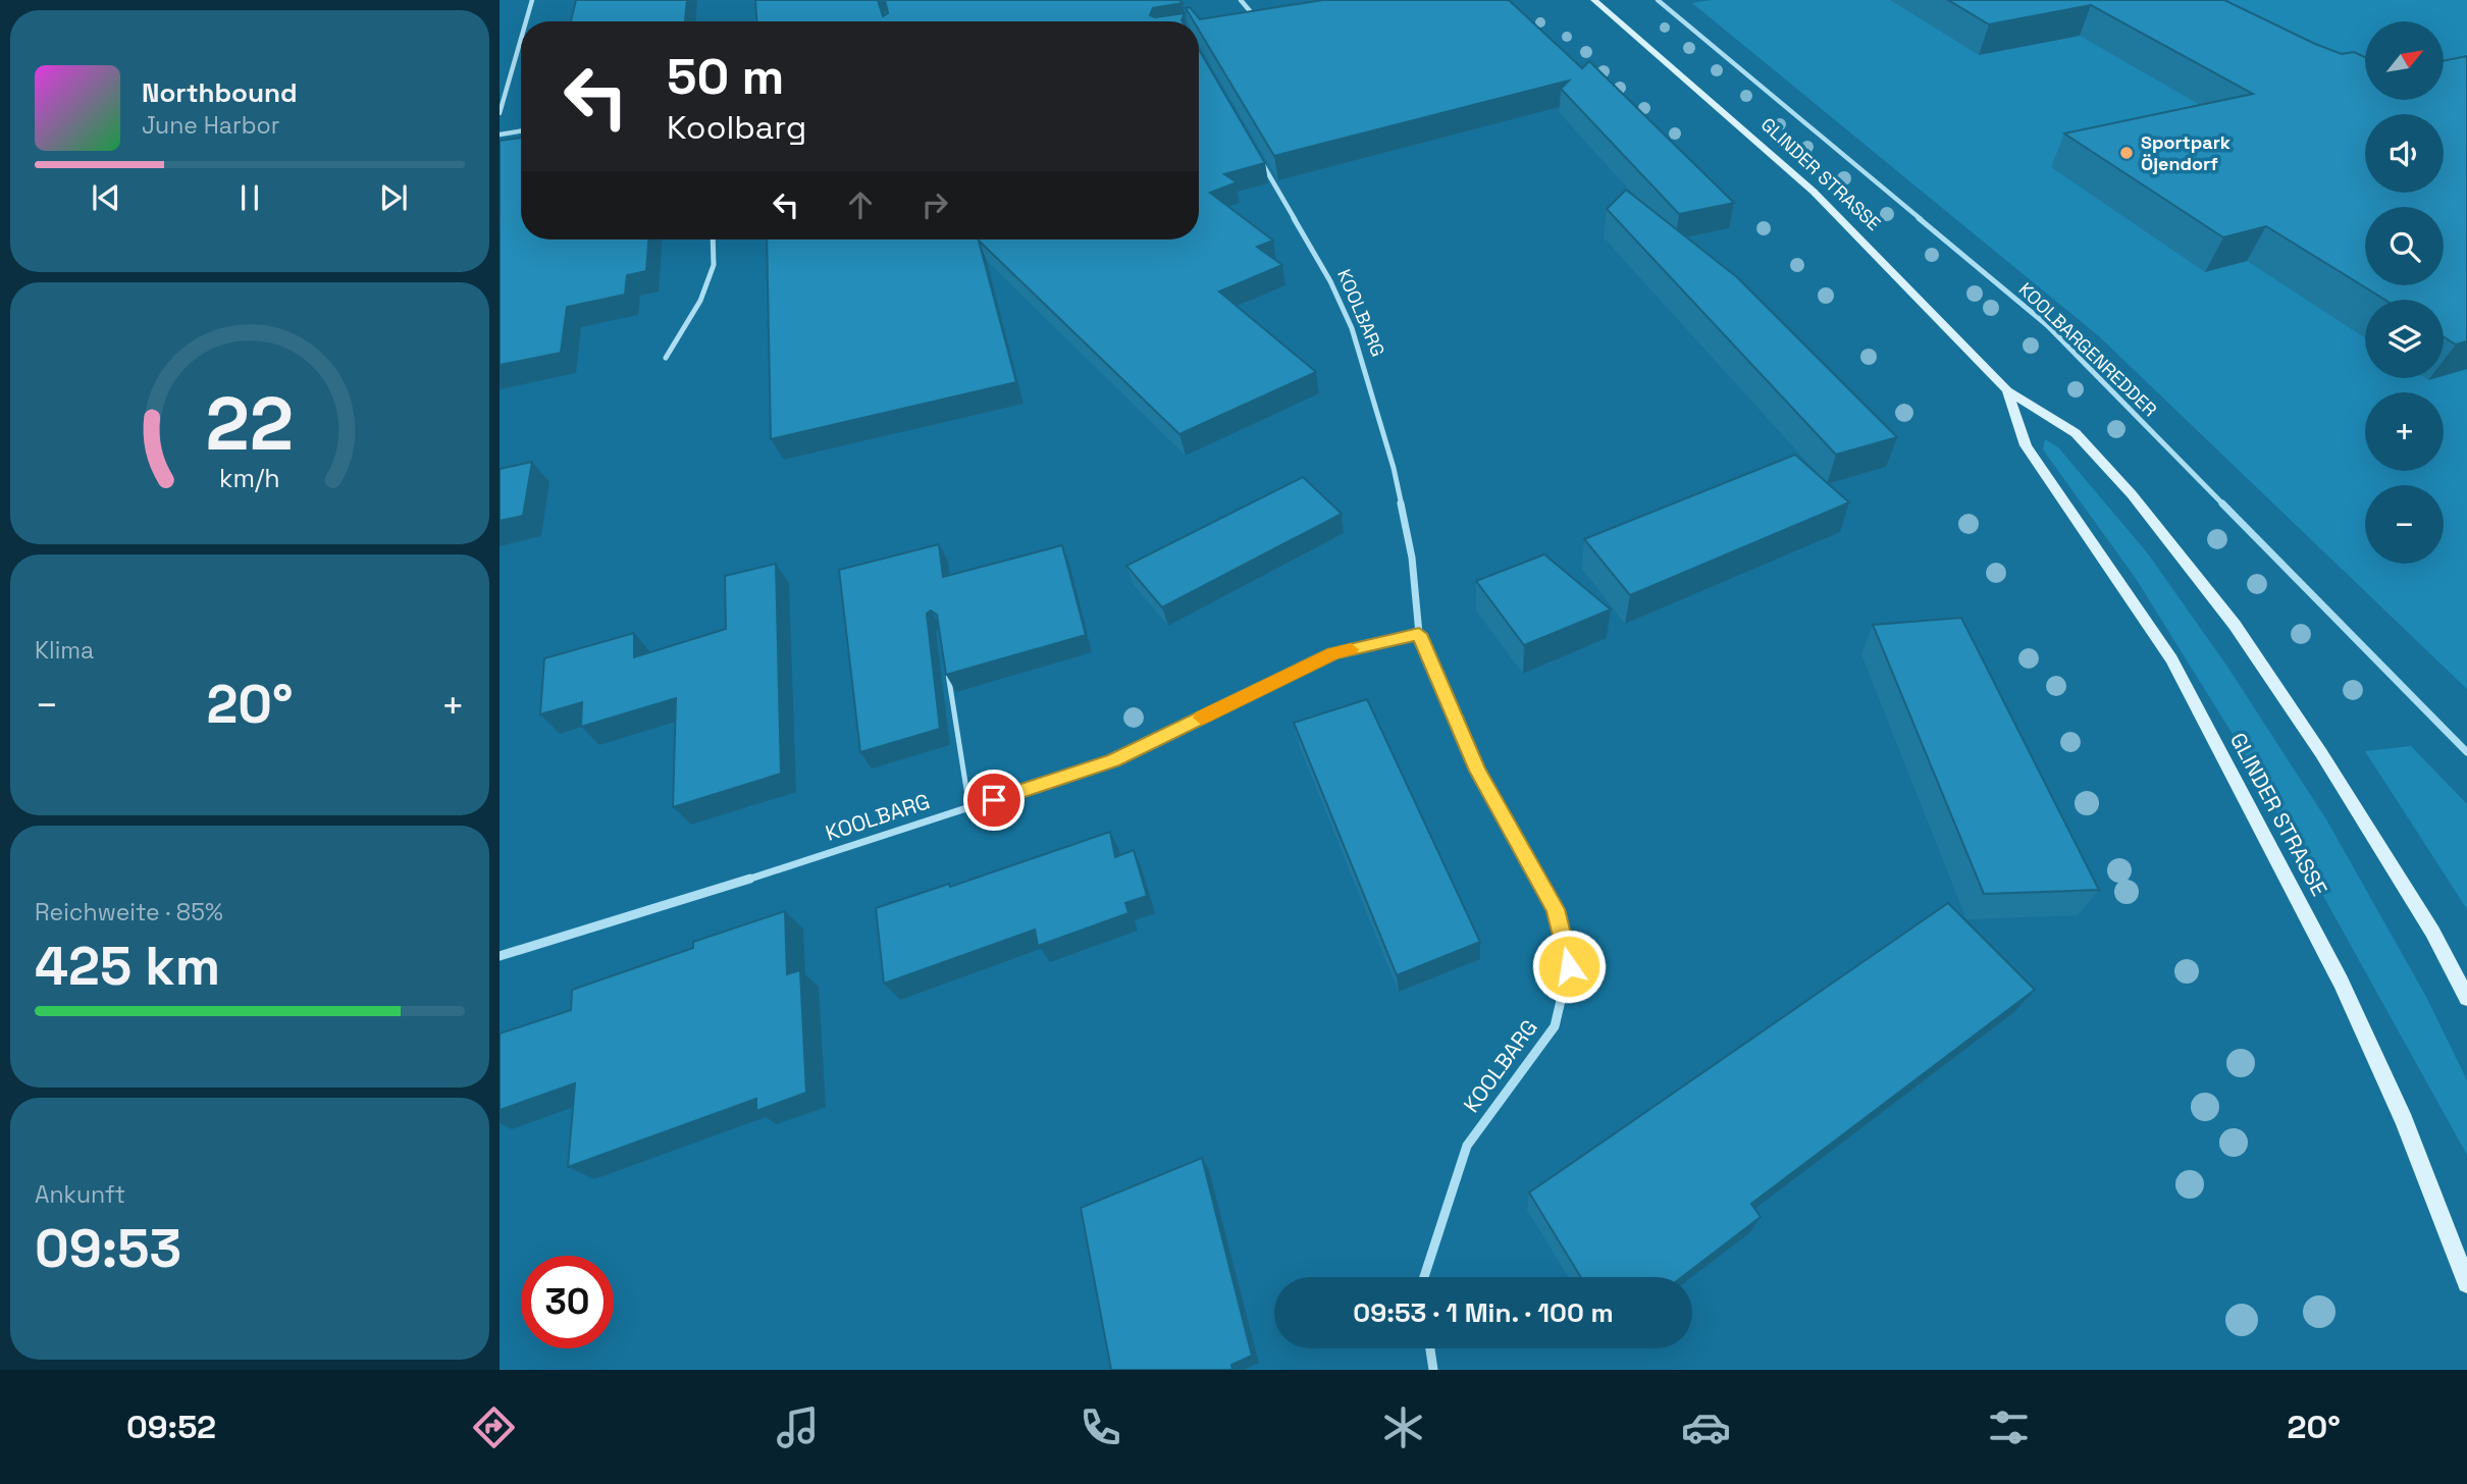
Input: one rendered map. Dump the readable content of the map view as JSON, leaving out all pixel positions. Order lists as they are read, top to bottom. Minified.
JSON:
{"streets":{"main road":["GLINDER STRASSE"],"street":["KOOLBARG","KOOLBARGENREDDER"]},"places":["Sportpark Öjendorf"],"north":"top right","page":{"map_buttons":["+","−"],"turn":["50 m","Koolbarg"],"song":["Northbound","June Harbor"],"tile":["Klima",["Reichweite · 85%","425 km"],["Ankunft","09:53"]],"heat":["−","20°","+"],"limit":"30","trip":"09:53 · 1 Min. · 100 m","tabs":["09:52","20°"],"gauge":["22","km/h"]}}
